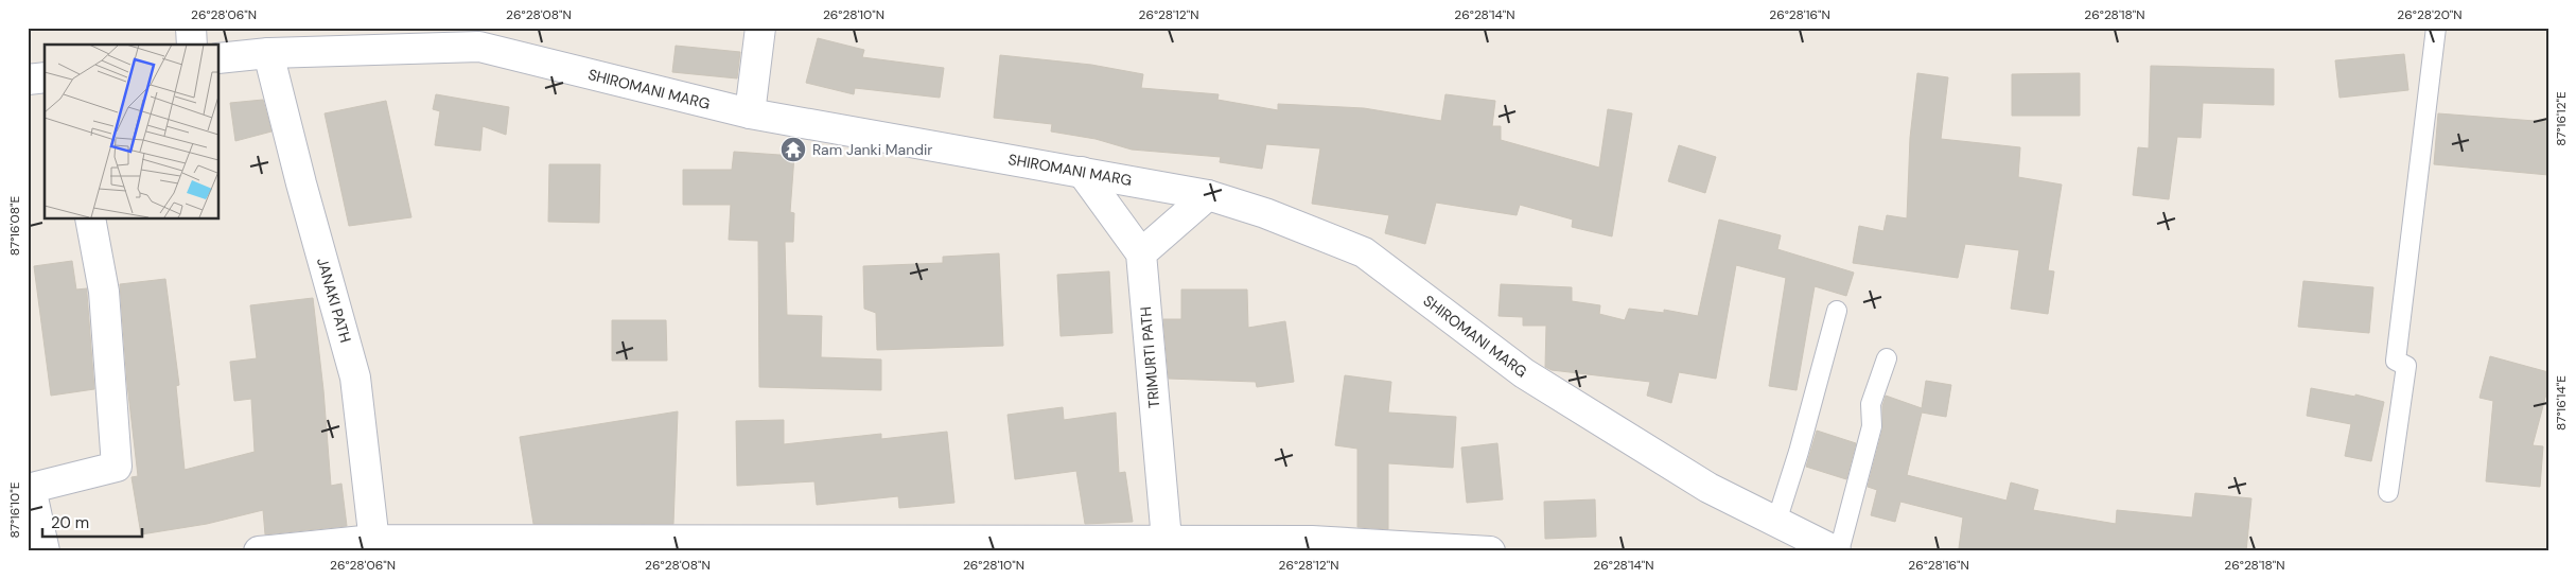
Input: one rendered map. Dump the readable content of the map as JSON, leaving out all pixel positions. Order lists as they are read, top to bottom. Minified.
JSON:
{"streets":{"street":["SHIROMANI MARG","JANAKI PATH","TRIMURTI PATH"]},"crossings":[["SHIROMANI MARG","JANAKI PATH"]],"places":{"temple":["Ram Janki Mandir"]},"scale_bar":"20 m","coordinates":["26°28'06\"N","26°28'08\"N","26°28'10\"N","26°28'12\"N","26°28'14\"N","26°28'16\"N","26°28'18\"N","26°28'20\"N","87°16'12\"E","87°16'08\"E","87°16'14\"E","87°16'10\"E"]}
